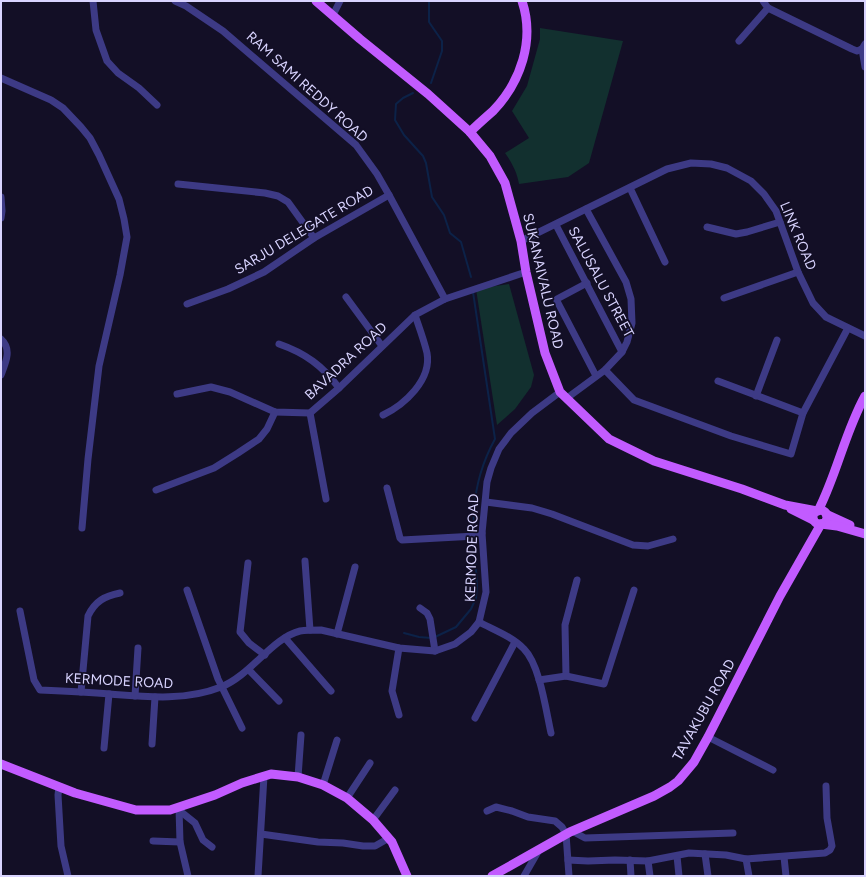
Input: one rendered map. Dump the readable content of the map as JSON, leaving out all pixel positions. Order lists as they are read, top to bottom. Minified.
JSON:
{"streets":{"main road":["SUKANAIVALU ROAD","TAVAKUBU ROAD"],"street":["RAM SAMI REDDY ROAD","SARJU DELEGATE ROAD","LINK ROAD","SALUSALU STREET","BAVADRA ROAD","KERMODE ROAD"]},"crossings":[["RAM SAMI REDDY ROAD","SARJU DELEGATE ROAD"],["RAM SAMI REDDY ROAD","BAVADRA ROAD"],["LINK ROAD","SUKANAIVALU ROAD"],["LINK ROAD","SALUSALU STREET"],["SUKANAIVALU ROAD","BAVADRA ROAD"],["SUKANAIVALU ROAD","KERMODE ROAD"],["SUKANAIVALU ROAD","TAVAKUBU ROAD"],["SALUSALU STREET","KERMODE ROAD"]]}
